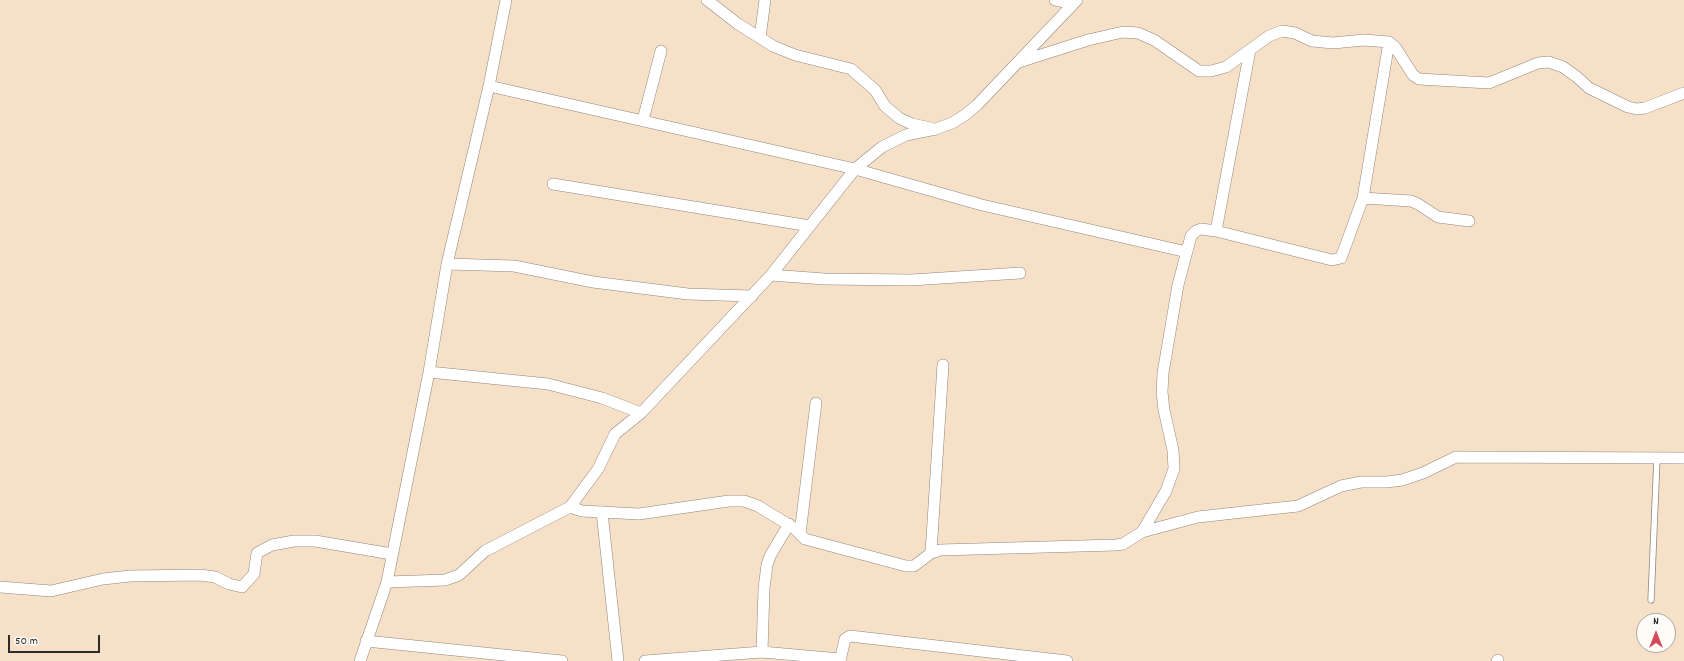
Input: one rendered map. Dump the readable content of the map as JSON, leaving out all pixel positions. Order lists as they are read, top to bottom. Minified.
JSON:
{"scale_bar":"50 m","north":"top"}
